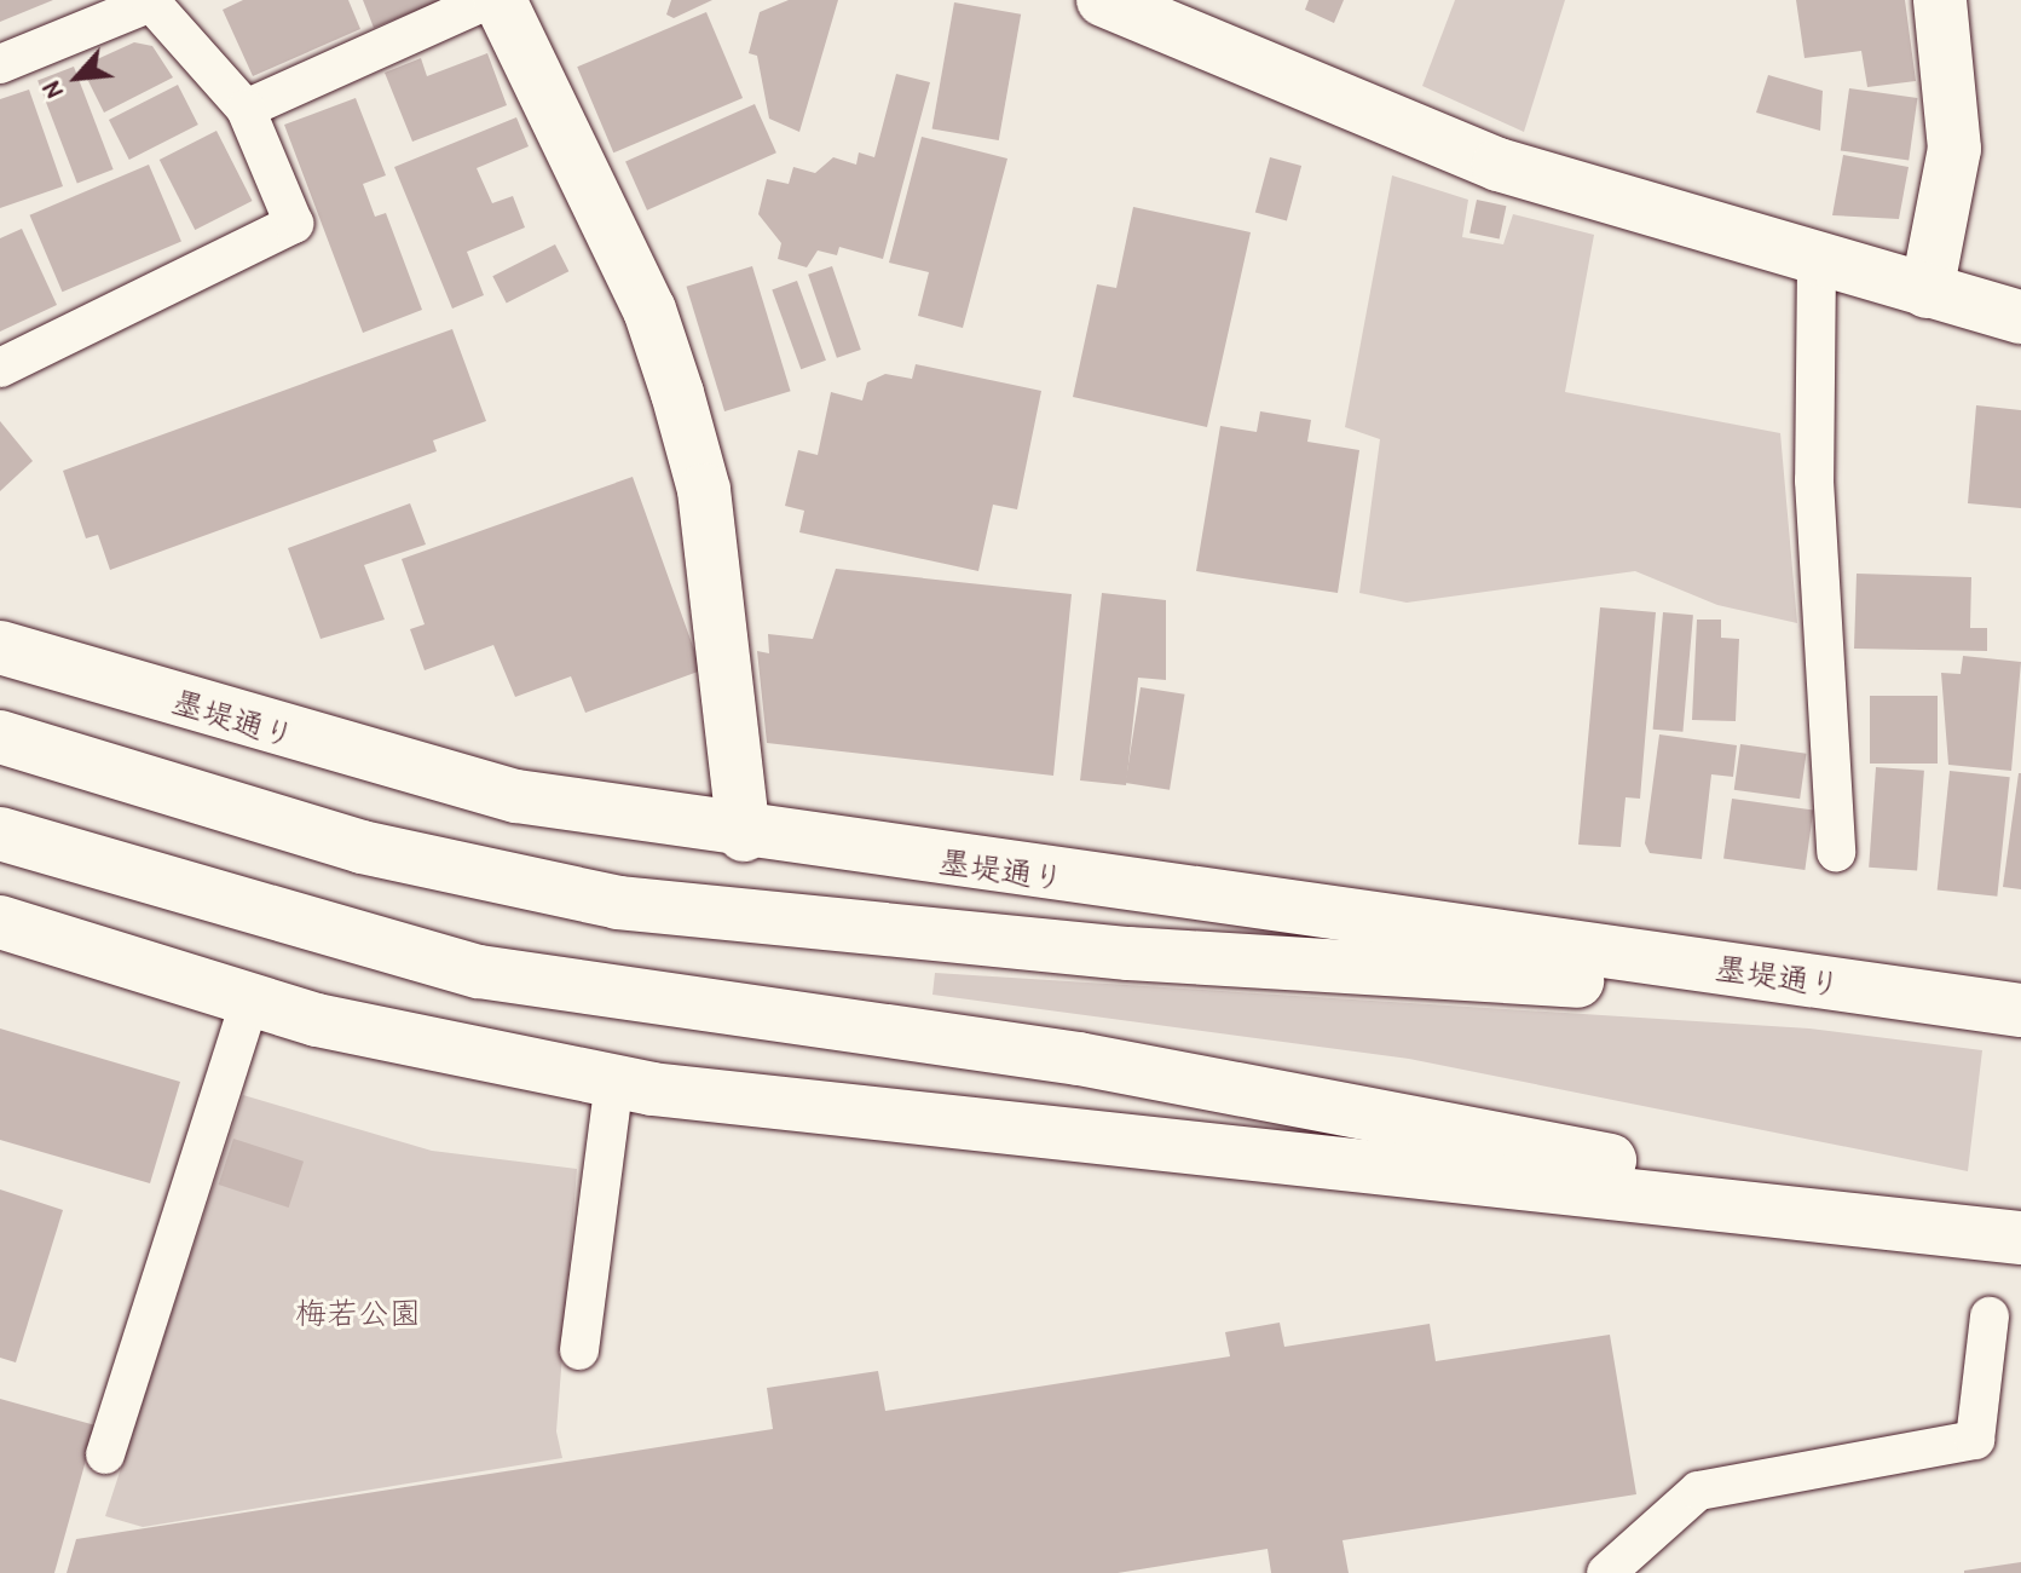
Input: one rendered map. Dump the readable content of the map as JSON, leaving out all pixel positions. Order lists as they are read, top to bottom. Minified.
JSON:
{"streets":{"main road":["墨堤通り"]},"parks":["梅若公園"],"north":"bottom left"}
